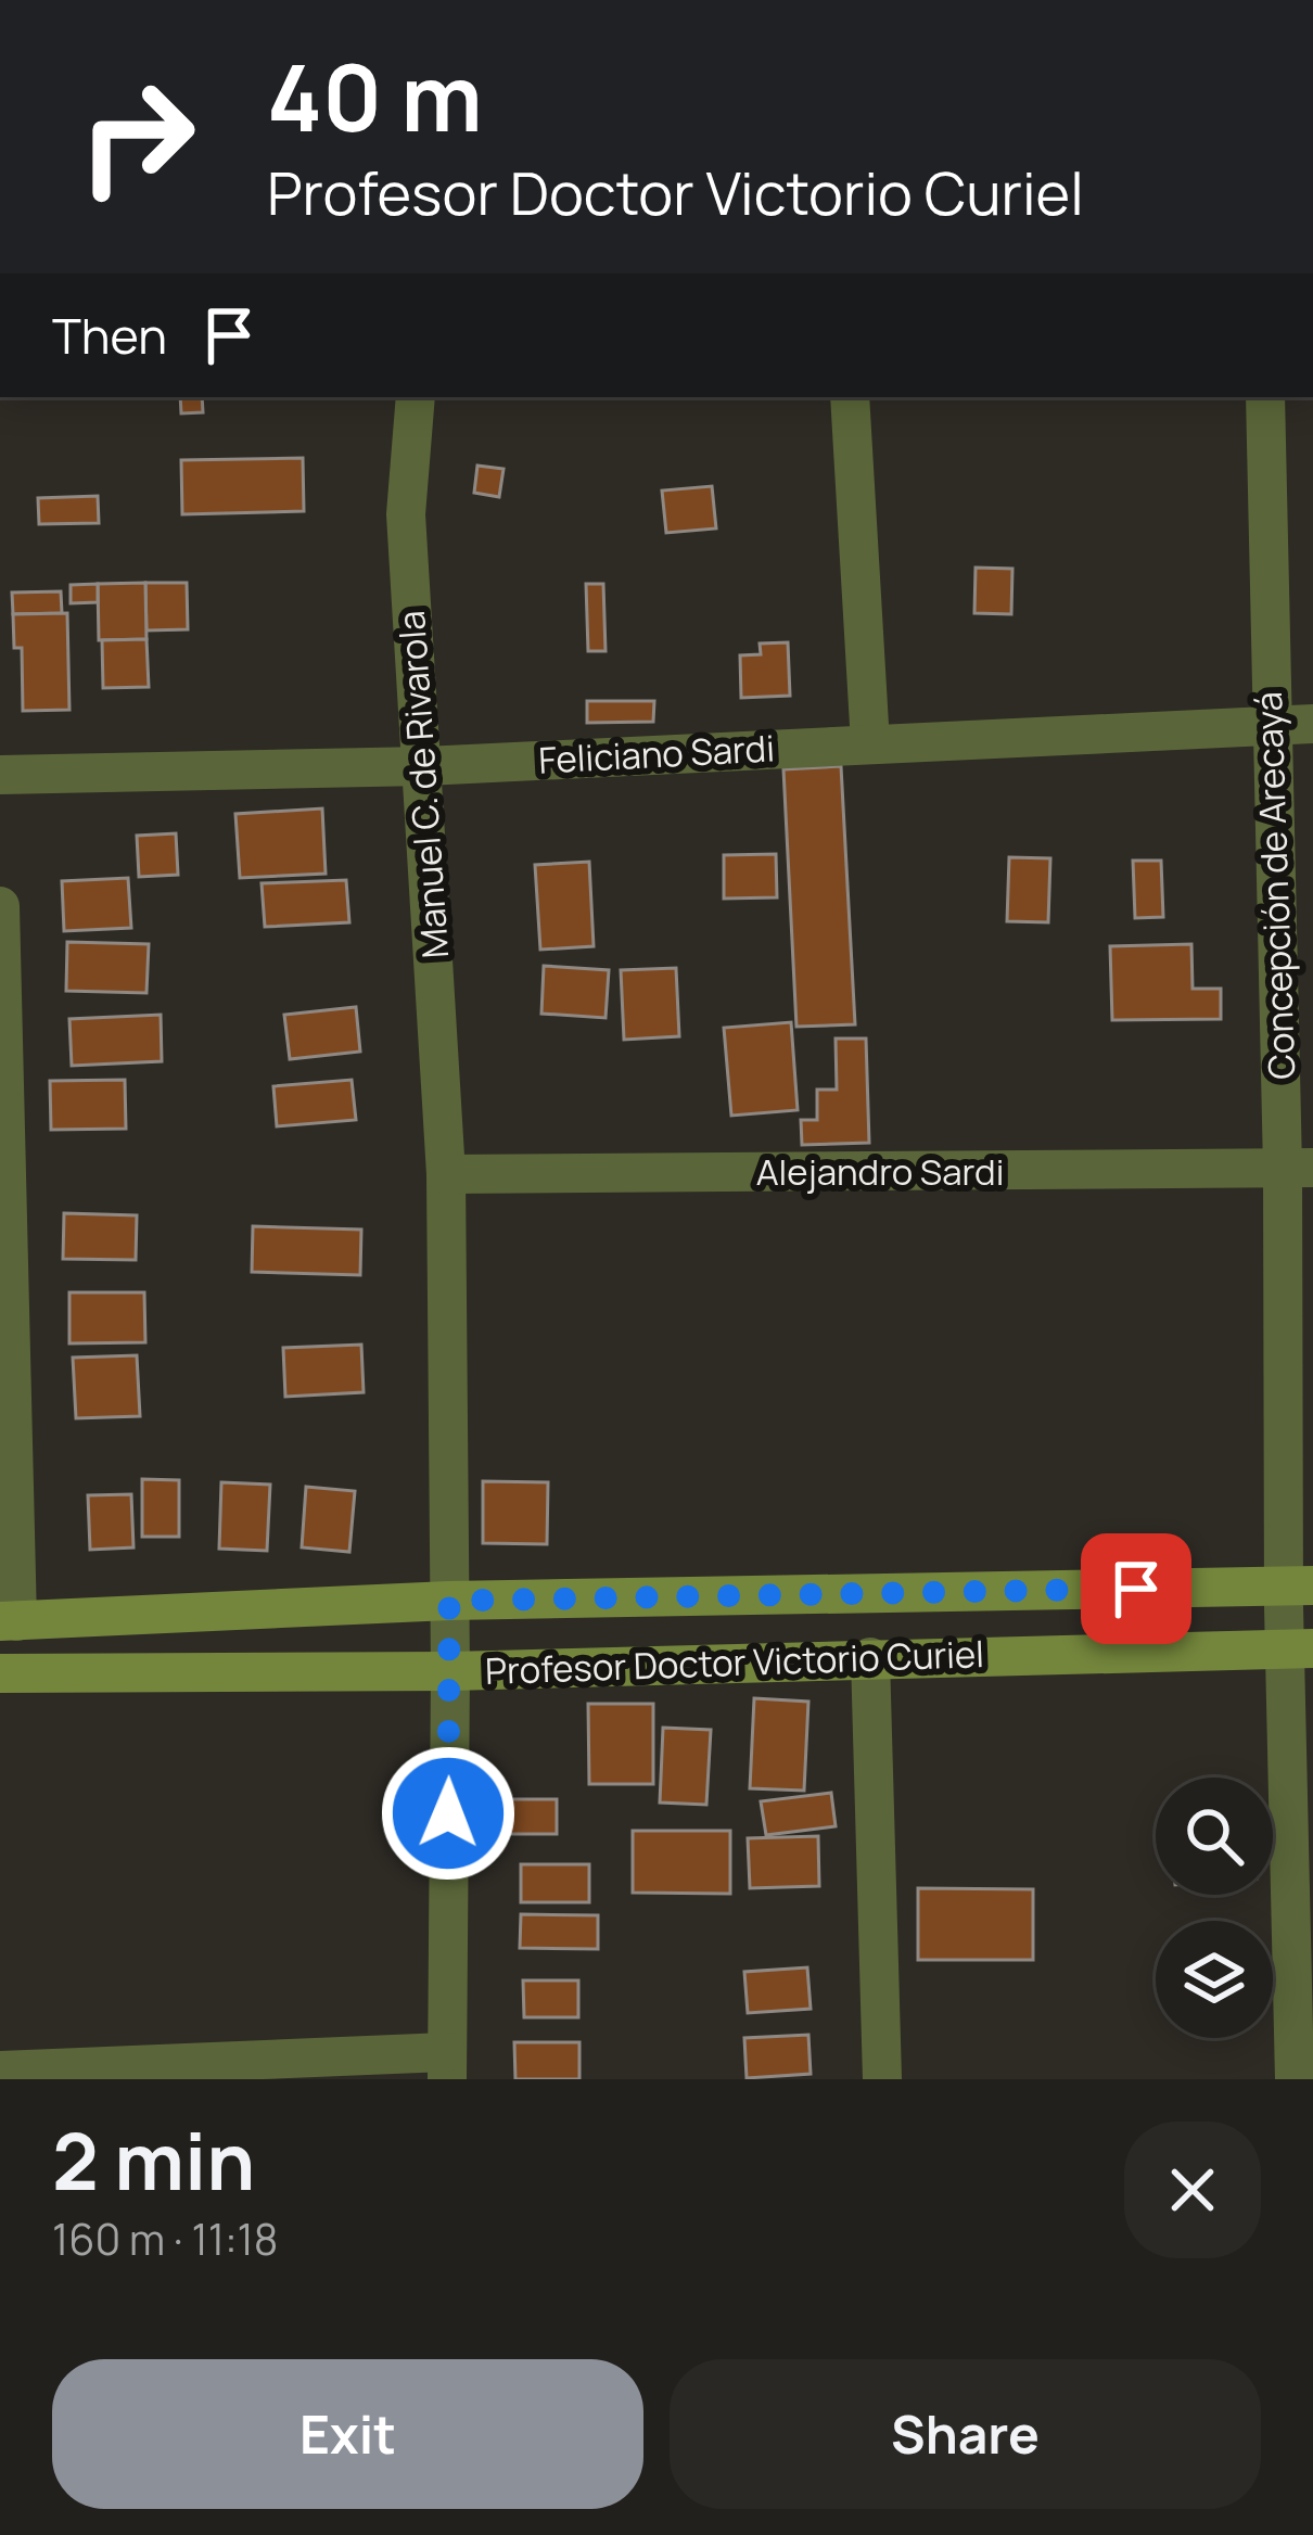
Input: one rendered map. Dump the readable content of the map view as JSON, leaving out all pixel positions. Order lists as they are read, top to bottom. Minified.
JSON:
{"streets":{"main road":["Profesor Doctor Victorio Curiel"],"street":["Feliciano Sardi","Manuel C. de Rivarola","Concepción de Arecayá","Alejandro Sardi"]},"crossings":[["Feliciano Sardi","Manuel C. de Rivarola"],["Feliciano Sardi","Concepción de Arecayá"],["Manuel C. de Rivarola","Alejandro Sardi"],["Manuel C. de Rivarola","Profesor Doctor Victorio Curiel"],["Concepción de Arecayá","Alejandro Sardi"],["Concepción de Arecayá","Profesor Doctor Victorio Curiel"]],"page":{"turn":["40 m","Profesor Doctor Victorio Curiel"],"then":"Then","heading":["2 min","160 m · 11:18"],"buttons":["Exit","Share"]}}
